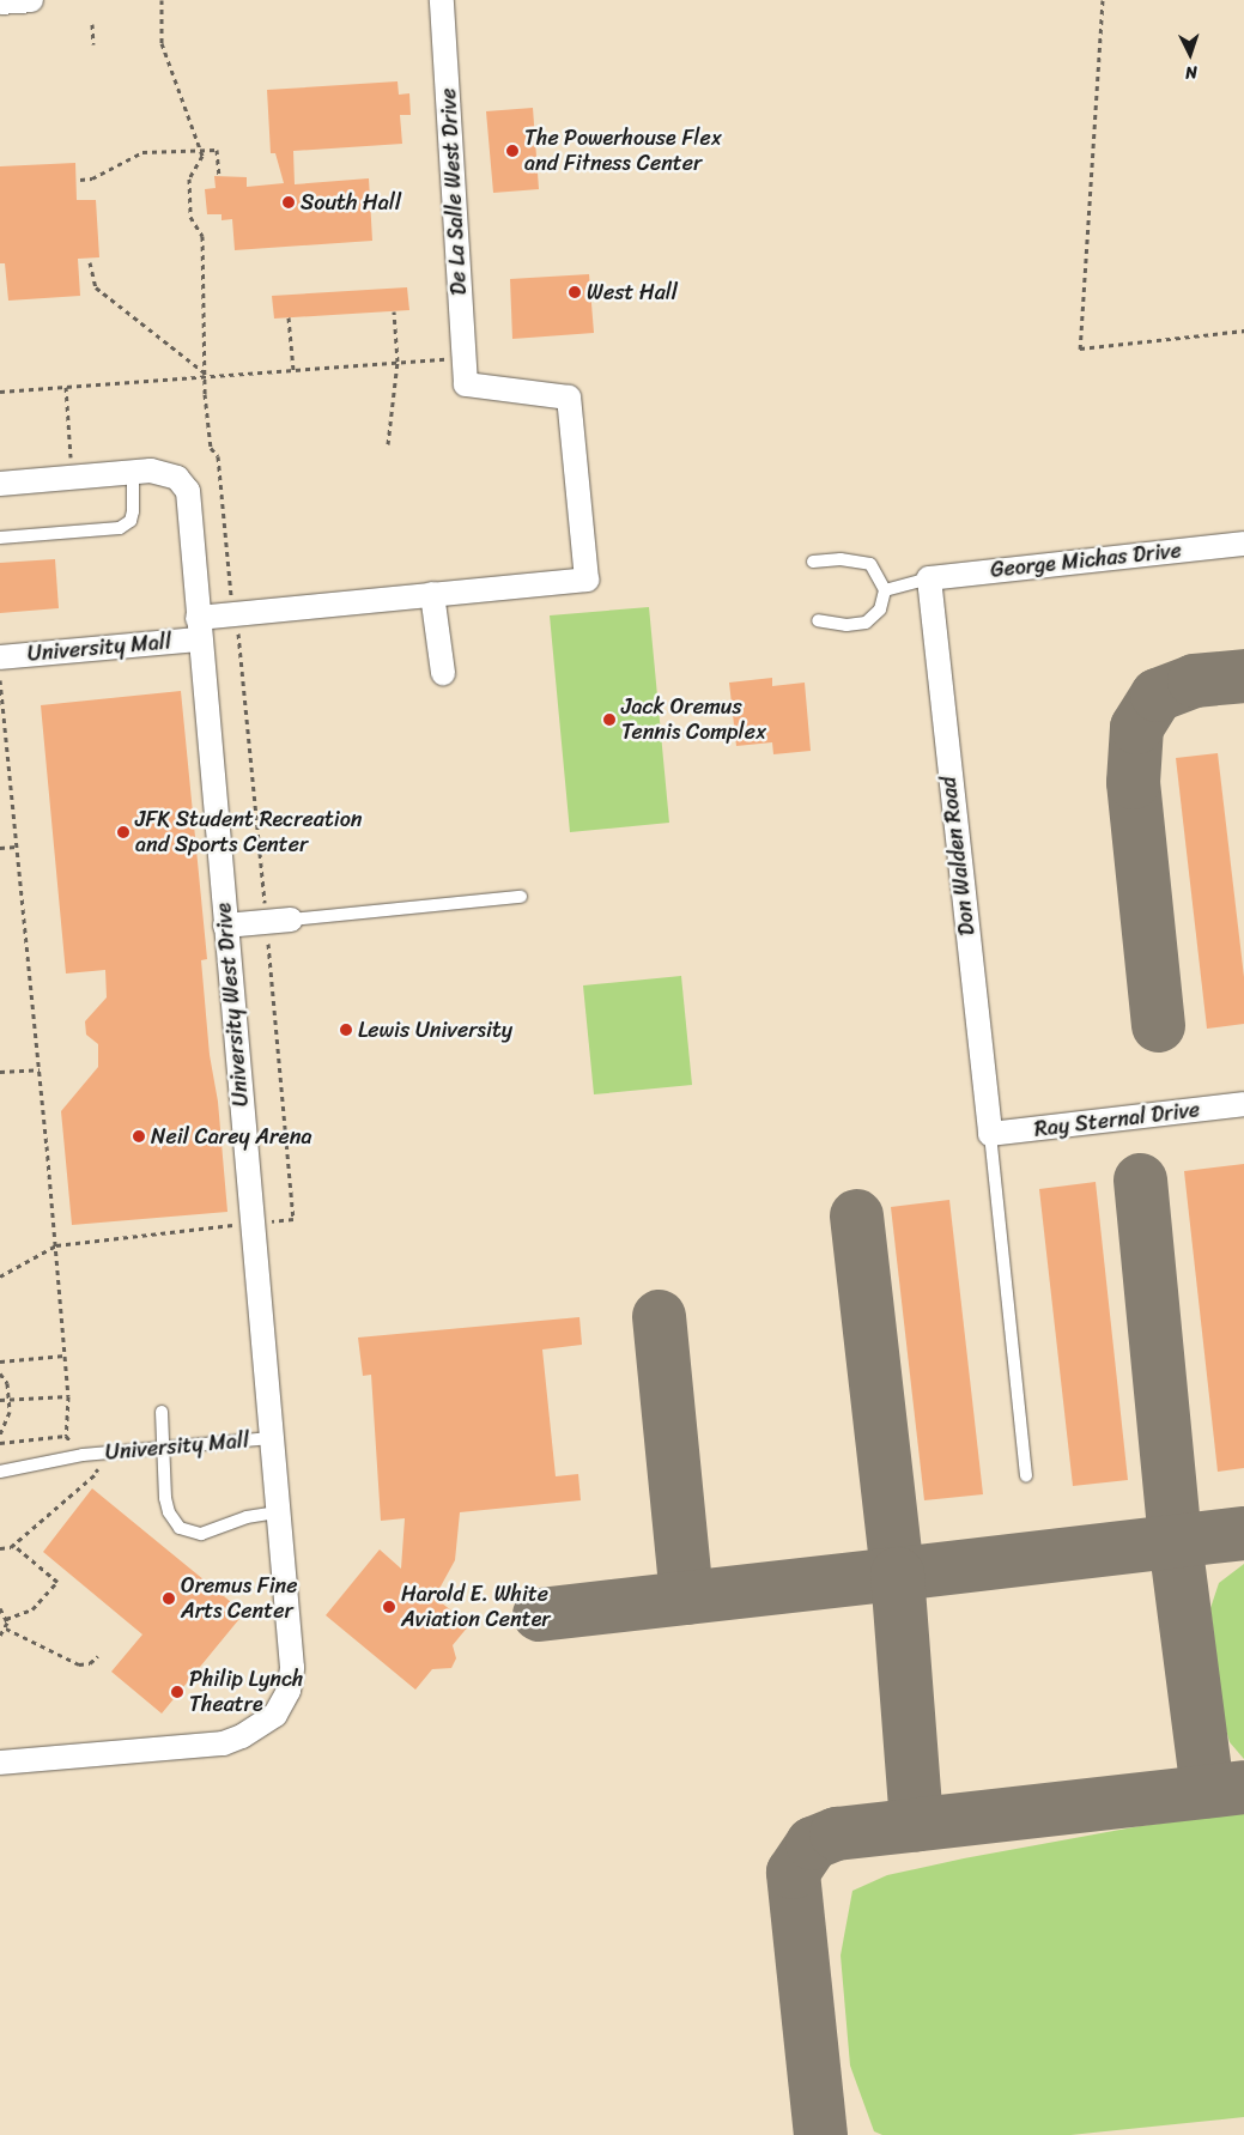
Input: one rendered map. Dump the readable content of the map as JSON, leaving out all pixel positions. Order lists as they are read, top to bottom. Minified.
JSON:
{"streets":{"street":["De La Salle West Drive","George Michas Drive","University Mall","Don Walden Road","University West Drive","Ray Sternal Drive"]},"crossings":[["De La Salle West Drive","University Mall"],["George Michas Drive","Don Walden Road"],["University Mall","University West Drive"],["Don Walden Road","Ray Sternal Drive"]],"places":["The Powerhouse Flex and Fitness Center","South Hall","West Hall","Jack Oremus Tennis Complex","JFK Student Recreation and Sports Center","Lewis University","Neil Carey Arena","Oremus Fine Arts Center","Harold E. White Aviation Center","Philip Lynch Theatre"],"north":"bottom"}
